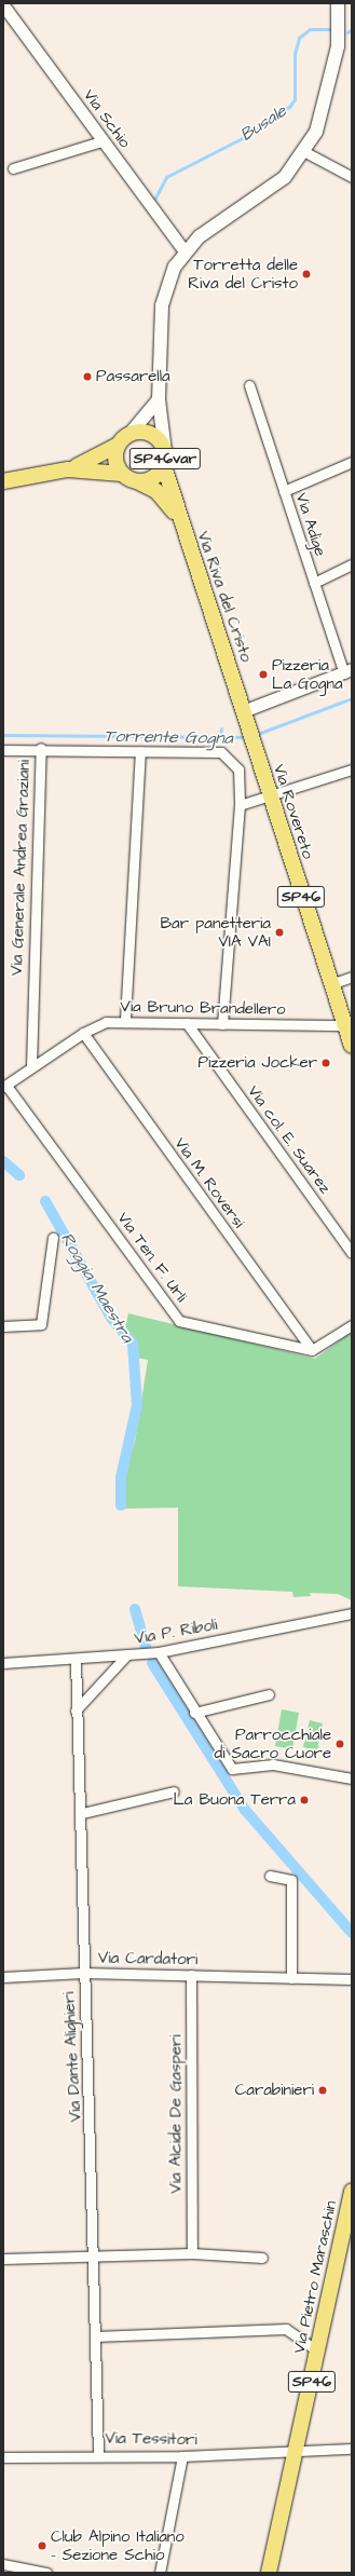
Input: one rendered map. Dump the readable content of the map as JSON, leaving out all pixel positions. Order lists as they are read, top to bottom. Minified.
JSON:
{"streets":{"main road":["SP46var","Via Riva del Cristo","Via Rovereto","SP46","Via Pietro Maraschin"],"street":["Via Schio","Via Adige","Via Generale Andrea Graziani","Via Bruno Brandellero","Via col. E. Suarez","Via M. Roversi","Via Ten. F. Urli","Via P. Riboli","Via Cardatori","Via Dante Alighieri","Via Alcide De Gasperi","Via Tessitori"]},"crossings":[["SP46var","Via Riva del Cristo"],["Via Riva del Cristo","Via Rovereto"],["Via Rovereto","Via Bruno Brandellero"],["Via Generale Andrea Graziani","Via Bruno Brandellero"],["Via Bruno Brandellero","Via col. E. Suarez"],["Via Bruno Brandellero","Via M. Roversi"],["Via Bruno Brandellero","Via Ten. F. Urli"],["Via M. Roversi","Via Ten. F. Urli"],["Via P. Riboli","Via Dante Alighieri"],["Via Cardatori","Via Dante Alighieri"],["Via Cardatori","Via Alcide De Gasperi"],["Via Dante Alighieri","Via Tessitori"],["Via Pietro Maraschin","Via Tessitori"]],"water":["Busale","Torrente Gogna","Roggia Maestra"],"places":["Torretta delle Riva del Cristo","Passarella","Pizzeria La Gogna","Bar panetteria VIA VAI","Pizzeria Jocker","Parrocchiale di Sacro Cuore","La Buona Terra","Carabinieri","Club Alpino Italiano - Sezione Schio"]}
